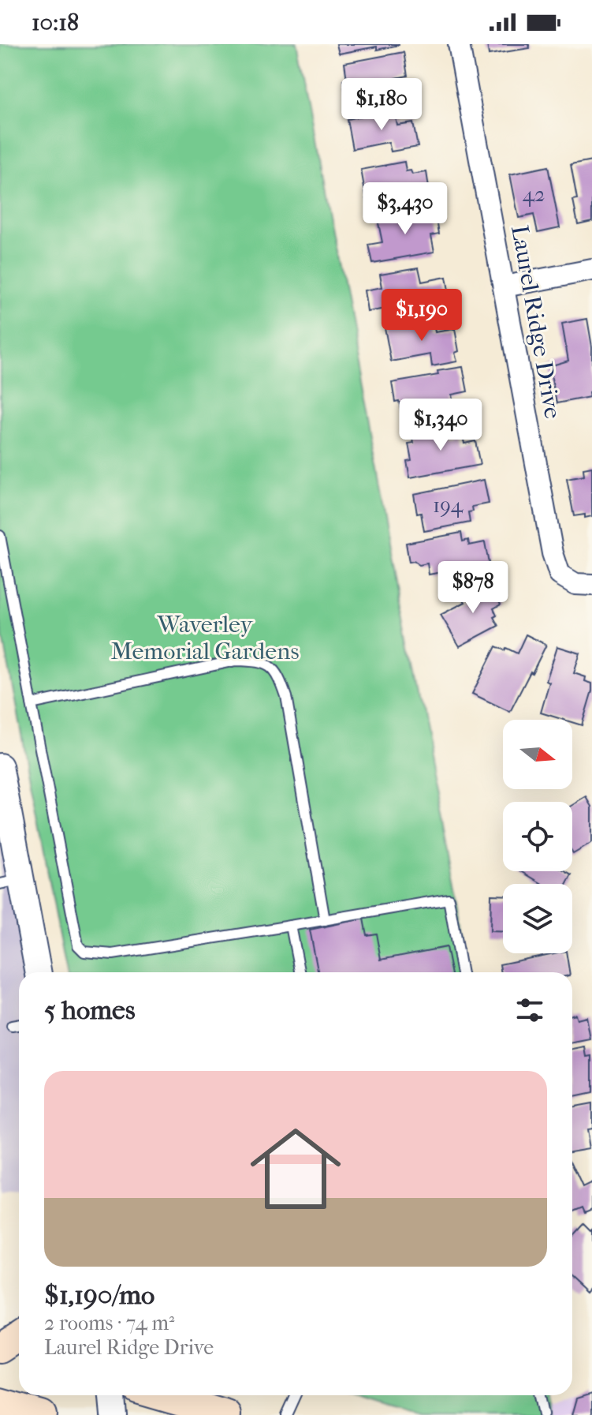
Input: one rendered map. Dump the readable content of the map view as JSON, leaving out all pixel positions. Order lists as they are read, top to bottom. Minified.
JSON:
{"streets":{"street":["Laurel Ridge Drive"]},"parks":["Waverley Memorial Gardens"],"house_numbers":["42","194"],"north":"right","page":{"status":"10:18","price":["$1,180","$3,430","$1,190","$1,340","$878"],"heading":"5 homes","list":[{"name":"$1,190/mo","note":"2 rooms · 74 m² · Laurel Ridge Drive"}]}}
